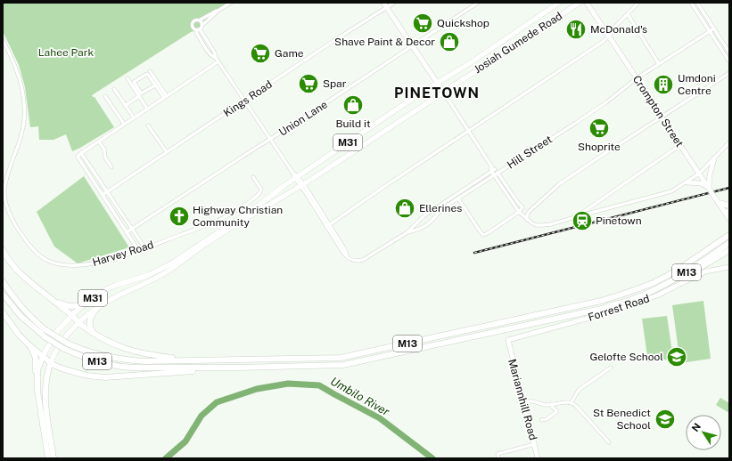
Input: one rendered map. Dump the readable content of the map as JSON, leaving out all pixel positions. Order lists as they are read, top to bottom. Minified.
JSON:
{"streets":{"highway":["M13"],"main road":["Josiah Gumede Road","M31"],"street":["Kings Road","Crompton Street","Union Lane","Hill Street","Harvey Road","Forrest Road","Mariannhill Road"]},"crossings":[["Crompton Street","Hill Street"],["Forrest Road","Mariannhill Road"]],"districts":["PINETOWN"],"water":["Umbilo River"],"parks":["Lahee Park"],"places":{"supermarket":["Quickshop","Game","Spar","Shoprite"],"restaurant":["McDonald's"],"shop":["Shave Paint & Decor","Build it","Ellerines"],"building":["Umdoni Centre"],"church":["Highway Christian Community"],"station":["Pinetown"],"school or university":["Gelofte School","St Benedict School"]},"north":"top left"}
